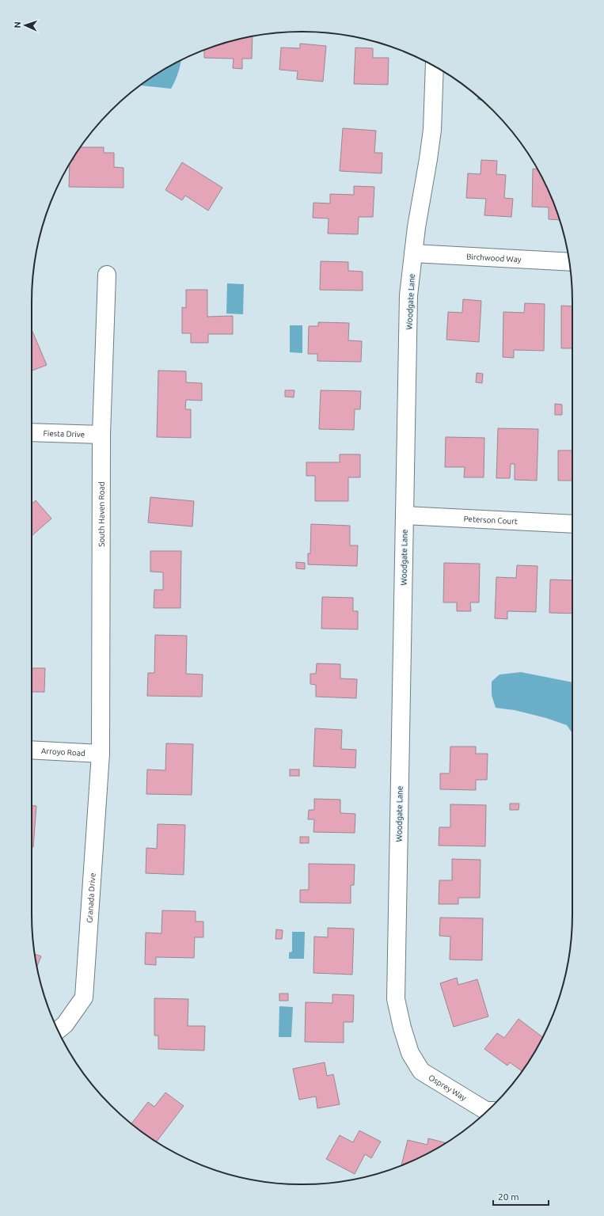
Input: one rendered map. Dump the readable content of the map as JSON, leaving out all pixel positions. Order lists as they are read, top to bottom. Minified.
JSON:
{"streets":{"street":["Birchwood Way","Woodgate Lane","Fiesta Drive","South Haven Road","Peterson Court","Arroyo Road","Granada Drive","Osprey Way"]},"crossings":[["Birchwood Way","Woodgate Lane"],["Woodgate Lane","Peterson Court"],["Woodgate Lane","Osprey Way"],["Fiesta Drive","South Haven Road"],["South Haven Road","Arroyo Road"],["South Haven Road","Granada Drive"],["Arroyo Road","Granada Drive"]],"scale_bar":"20 m","north":"left"}
